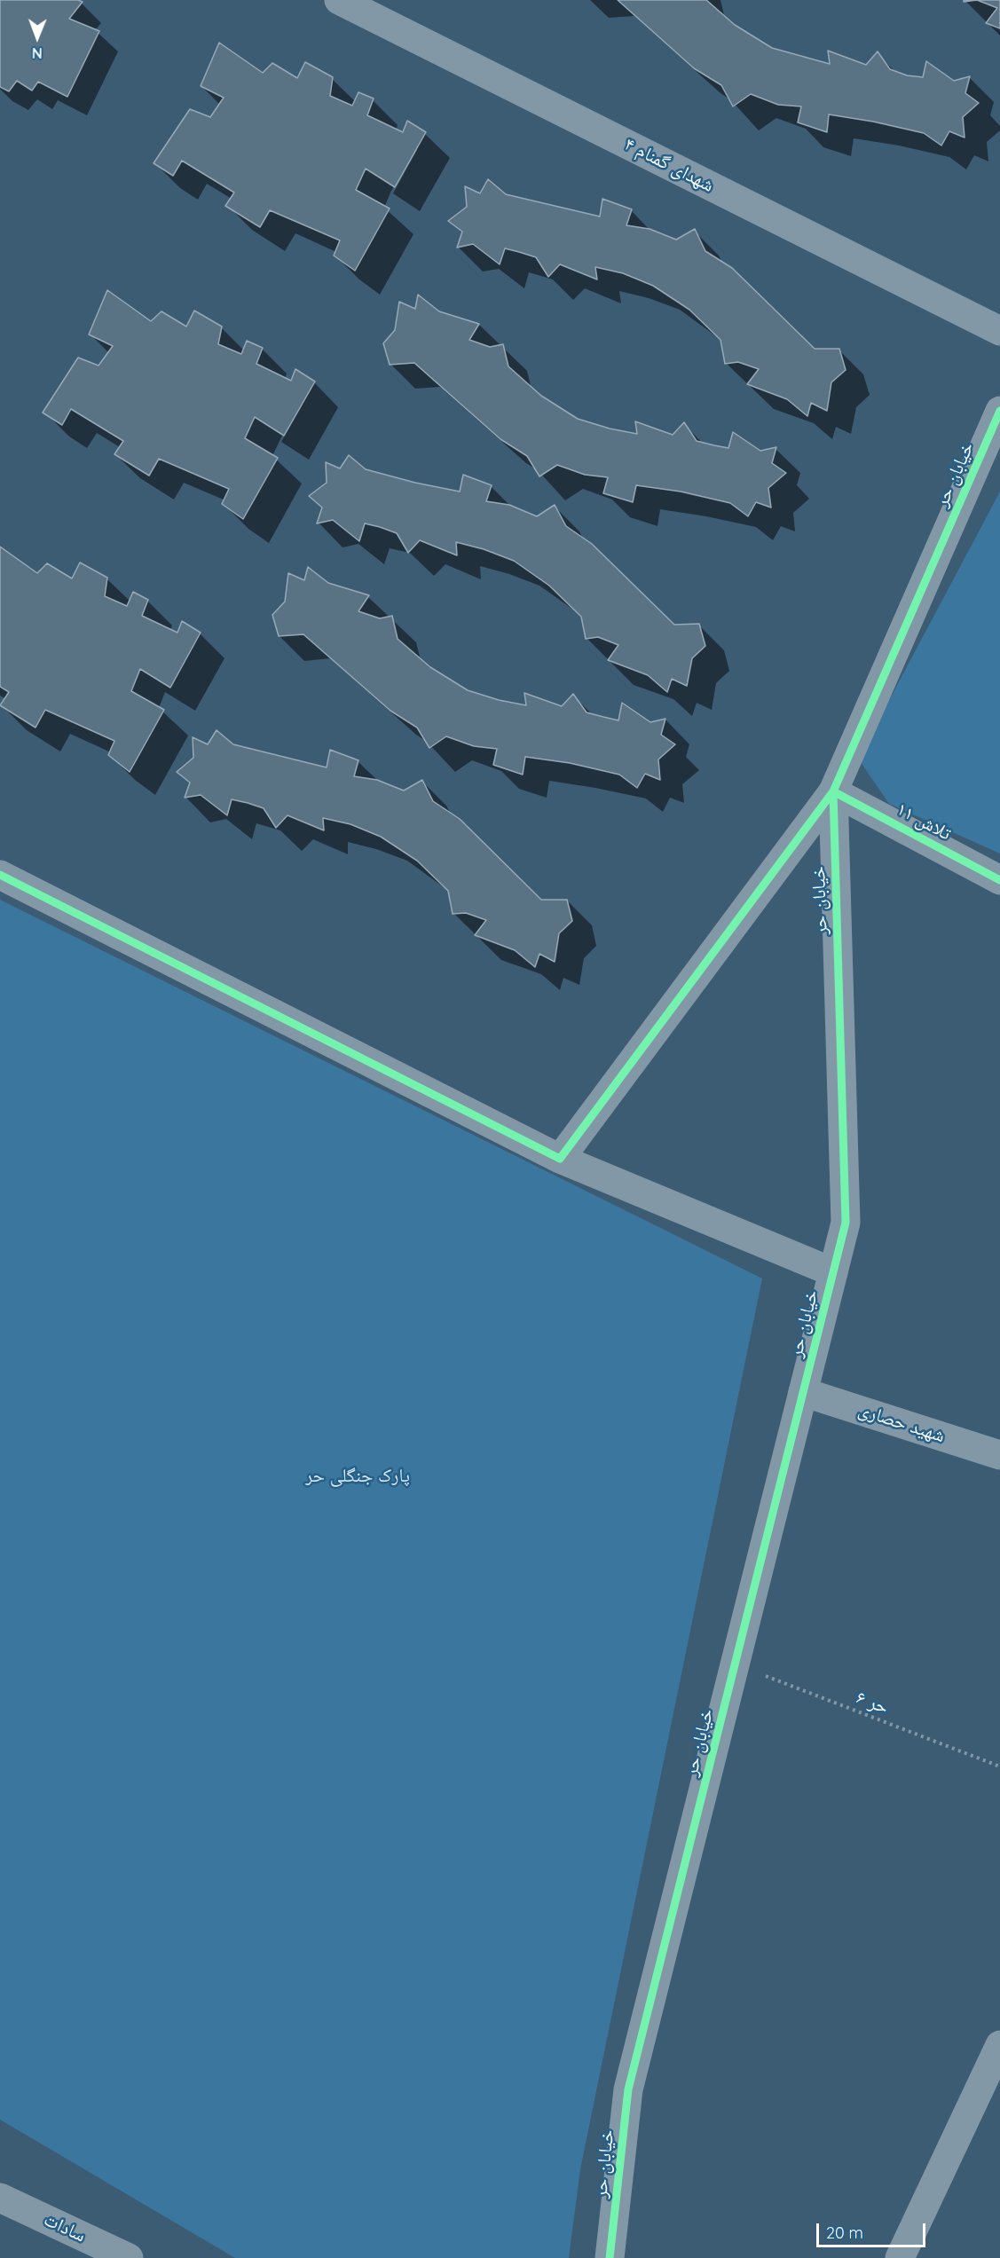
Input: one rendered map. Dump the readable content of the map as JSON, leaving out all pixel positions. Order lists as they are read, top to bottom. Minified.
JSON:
{"streets":{"street":["شهدای گمنام ۴","خیابان حر","تلاش ۱۱","شهید حصاری","سادات"],"path":["حر ۶"]},"crossings":[["خیابان حر","تلاش ۱۱"],["خیابان حر","شهید حصاری"],["خیابان حر","حر ۶"]],"parks":["پارک جنگلی حر"],"scale_bar":"20 m","north":"bottom"}
